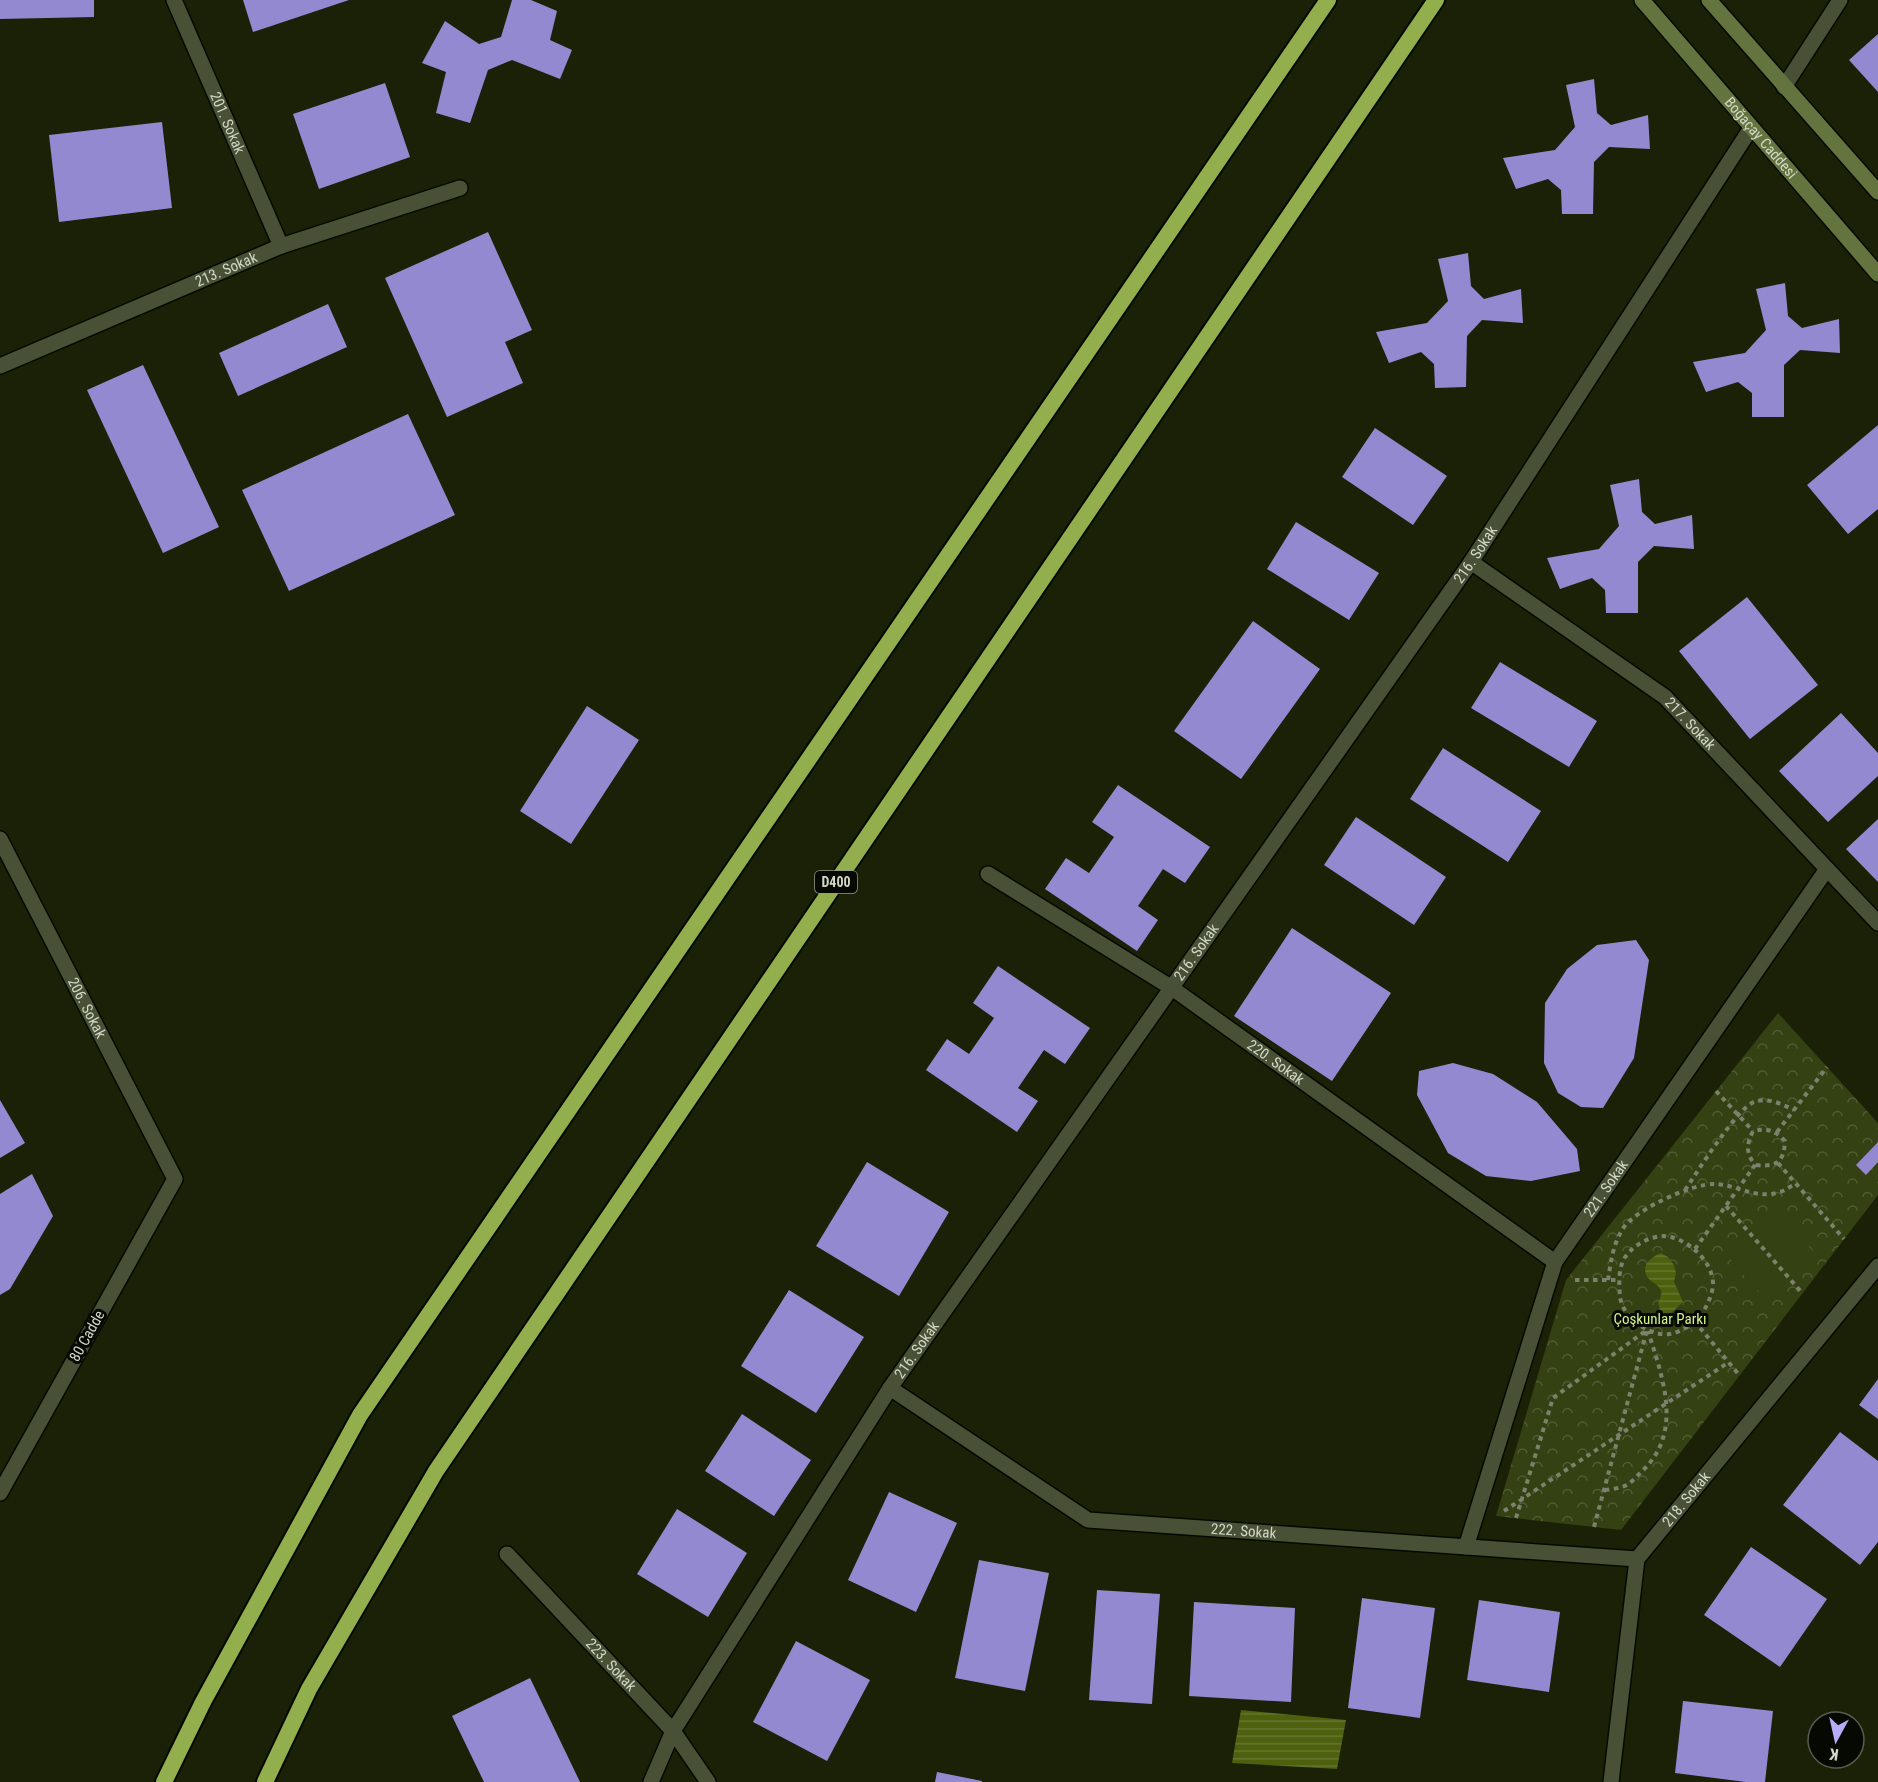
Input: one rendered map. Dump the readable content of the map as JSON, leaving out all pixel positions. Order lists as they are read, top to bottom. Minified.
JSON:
{"streets":{"highway":["D400"],"main road":["Boğaçay Caddesi"],"street":["201. Sokak","213. Sokak","216. Sokak","217. Sokak","206. Sokak","220. Sokak","221. Sokak","80 Cadde","218. Sokak","222. Sokak","223. Sokak"]},"crossings":[["201. Sokak","213. Sokak"],["Boğaçay Caddesi","216. Sokak"],["216. Sokak","217. Sokak"],["216. Sokak","220. Sokak"],["216. Sokak","222. Sokak"],["216. Sokak","223. Sokak"],["217. Sokak","221. Sokak"],["206. Sokak","80 Cadde"],["220. Sokak","221. Sokak"],["221. Sokak","222. Sokak"],["218. Sokak","222. Sokak"]],"parks":["Çoşkunlar Parkı"],"north":"bottom"}
